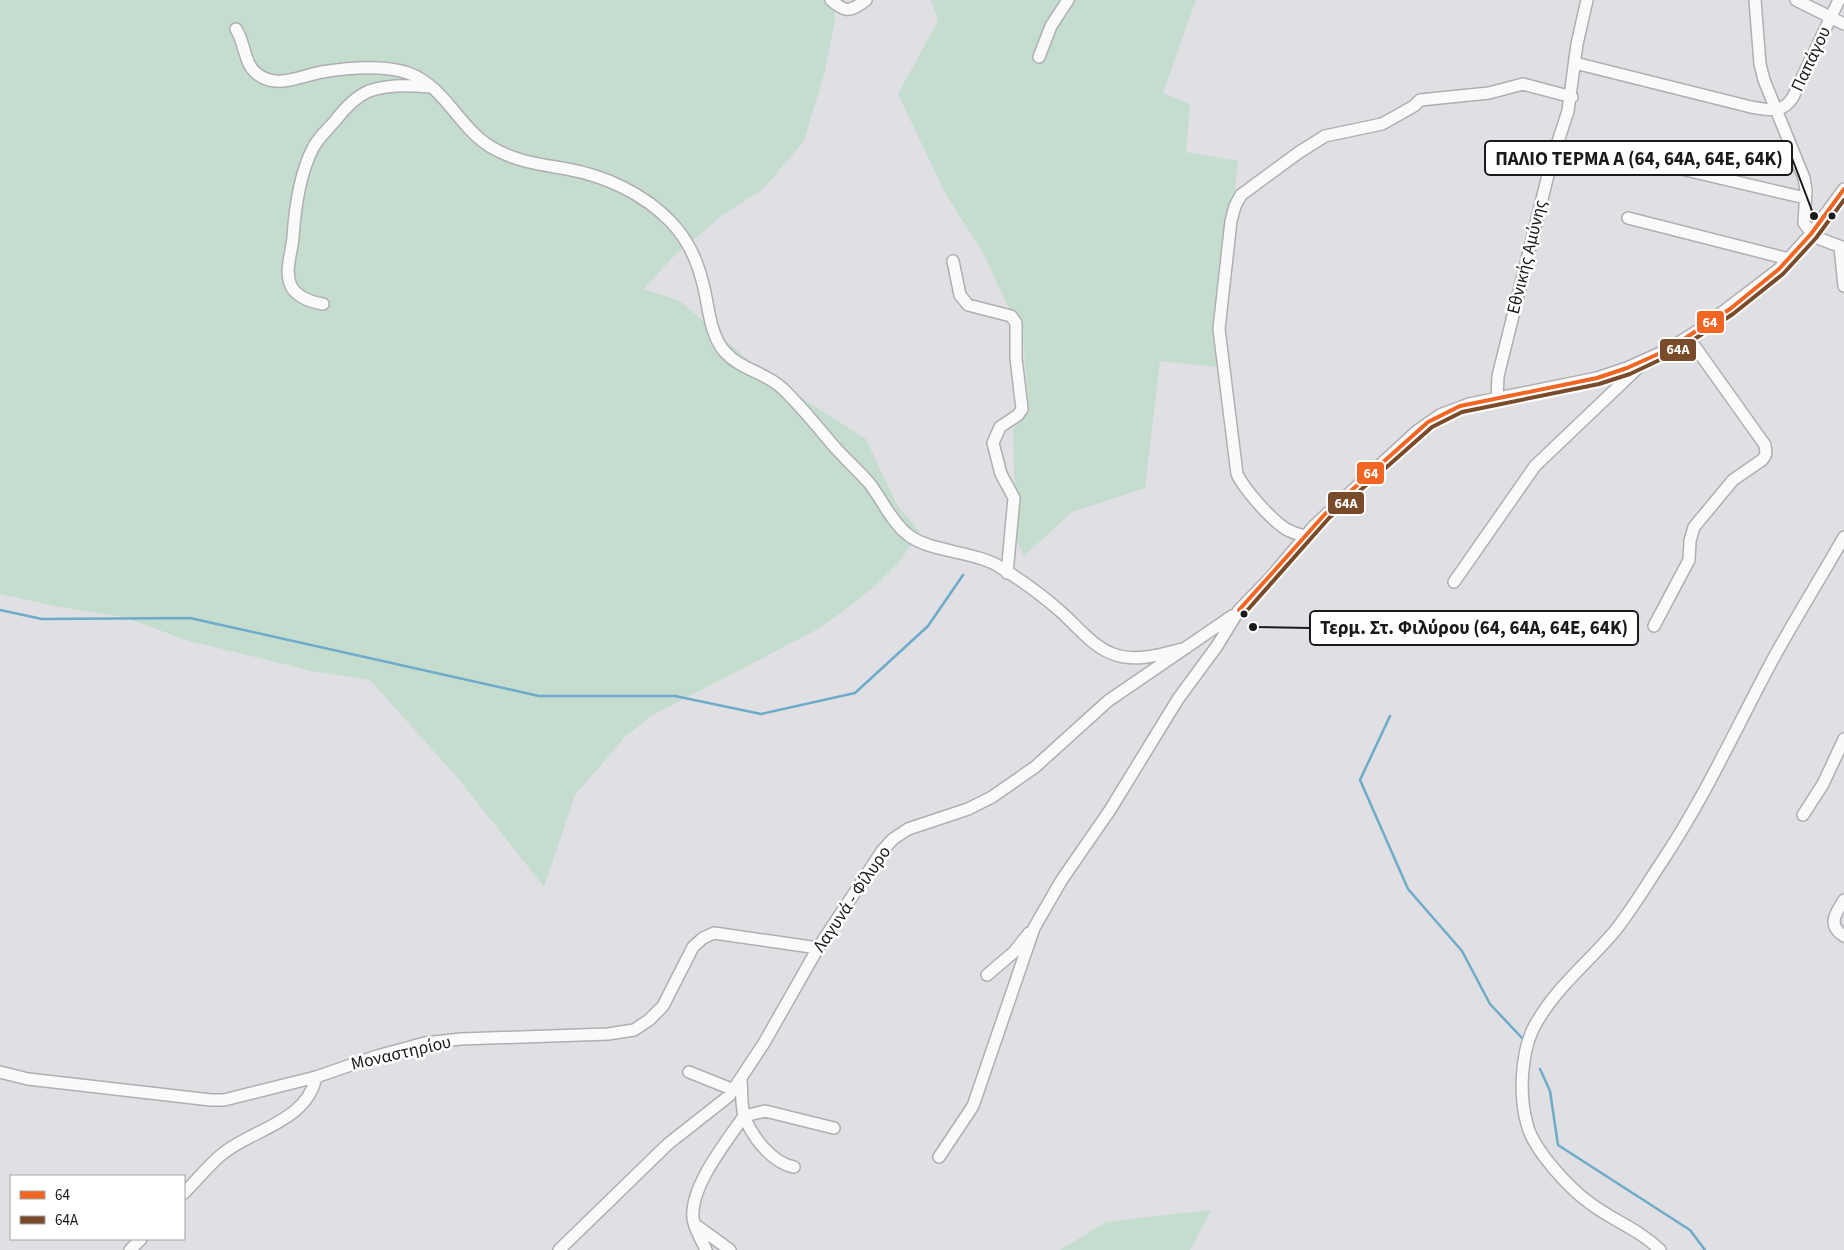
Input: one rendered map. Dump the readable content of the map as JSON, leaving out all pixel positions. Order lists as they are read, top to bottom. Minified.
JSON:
{"streets":{"street":["Παπάγου","Εθνικής Αμύνης","Λαγυνά - Φίλυρο","Μοναστηρίου"]},"crossings":[["Λαγυνά - Φίλυρο","Μοναστηρίου"]],"places":["ΠΑΛΙΟ ΤΕΡΜΑ A (64, 64Α, 64Ε, 64Κ)","Τερμ. Στ. Φιλύρου (64, 64Α, 64Ε, 64Κ)"],"lines":["transit line 64","transit line 64Α"],"legend":["64","64Α"]}
